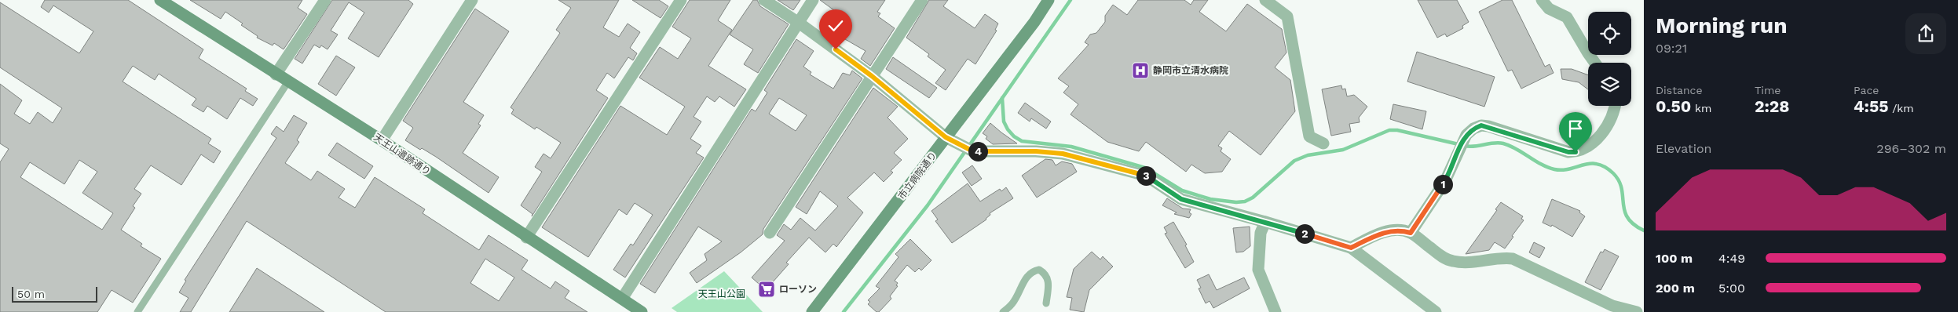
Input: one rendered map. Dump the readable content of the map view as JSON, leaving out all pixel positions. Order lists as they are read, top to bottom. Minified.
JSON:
{"streets":{"street":["天王山遺跡通り","市立病院通り"]},"parks":["天王山公園"],"places":{"hospital":["静岡市立清水病院"],"supermarket":["ローソン"]},"scale_bar":"50 m","page":{"heading":["Morning run","09:21"],"stats":[["Distance","0.50 km"],["Time","2:28"],["Pace","4:55 /km"]],"chart":["Elevation","296–302 m"],"pins":["4","3","1","2"],"list":[{"name":"100 m","note":"4:49"},{"name":"200 m","note":"5:00"}],"scale":"50 m"}}
